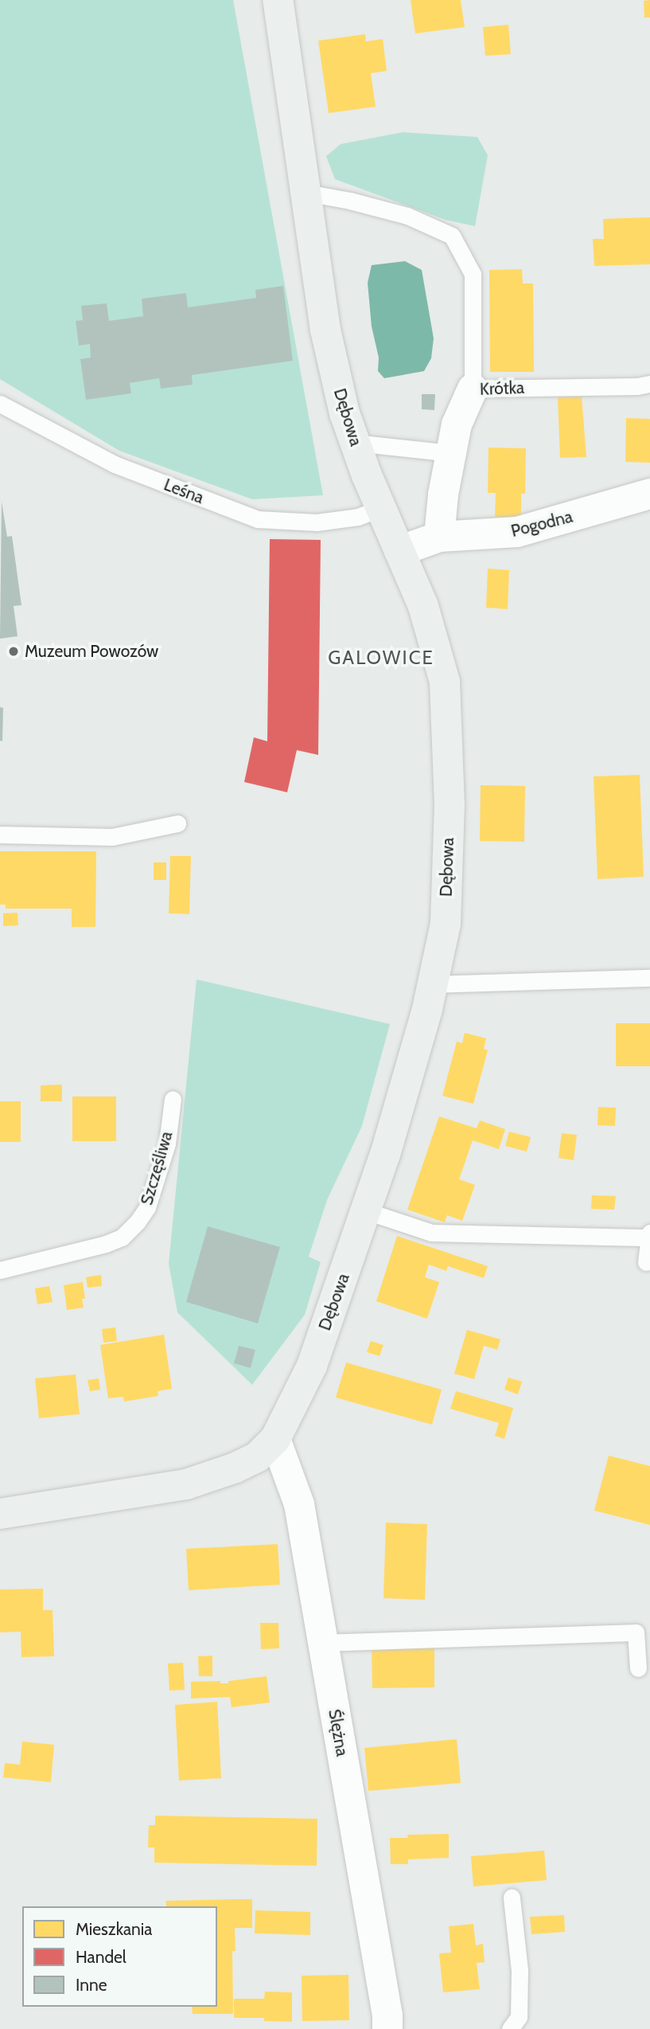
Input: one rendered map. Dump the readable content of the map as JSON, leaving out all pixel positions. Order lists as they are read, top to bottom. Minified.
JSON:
{"streets":{"street":["Krótka","Dębowa","Pogodna","Ślężna"],"lane":["Leśna","Szczęśliwa"]},"crossings":[["Krótka","Pogodna"],["Dębowa","Leśna"],["Dębowa","Pogodna"],["Dębowa","Ślężna"]],"districts":["GALOWICE"],"places":["Muzeum Powozów"],"legend":["Mieszkania","Handel","Inne"]}
